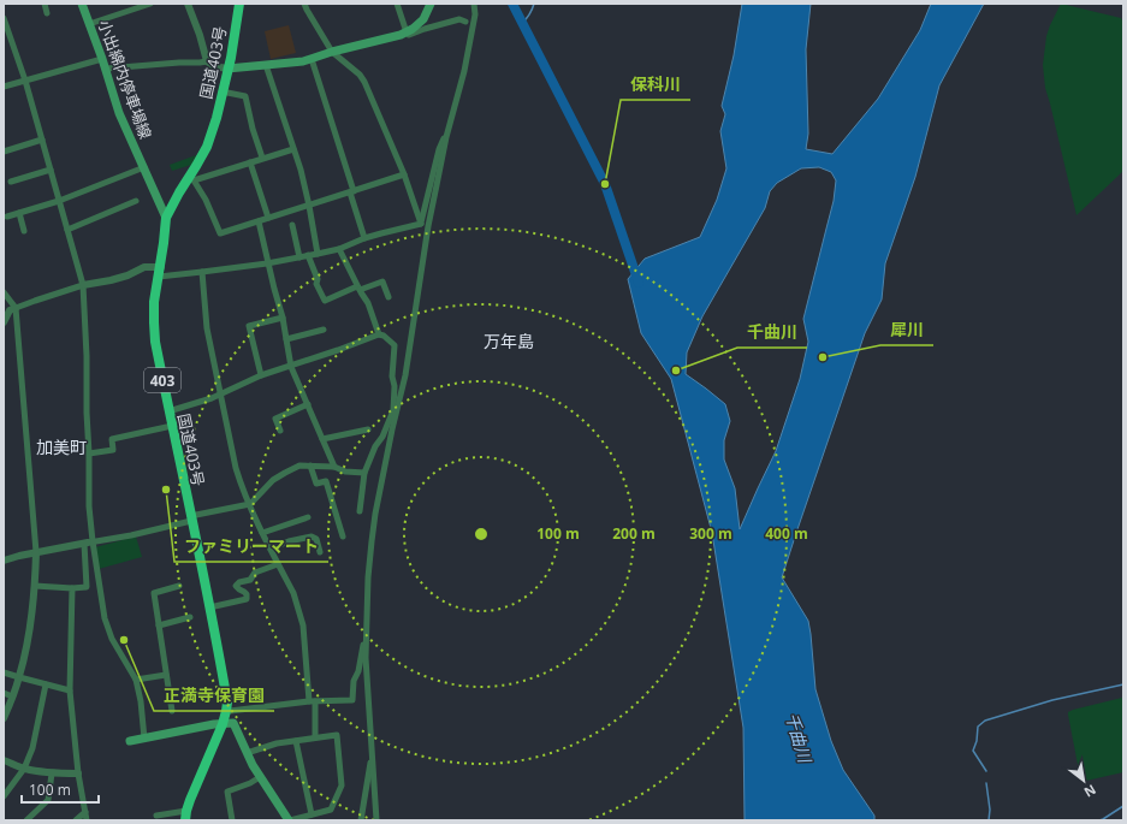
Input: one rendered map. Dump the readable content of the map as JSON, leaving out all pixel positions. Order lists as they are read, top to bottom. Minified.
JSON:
{"streets":{"highway":["国道403号","403"],"main road":["小出綿内停車場線"]},"crossings":[["国道403号","小出綿内停車場線"]],"districts":["万年島","加美町"],"water":["千曲川"],"places":["保科川","犀川","千曲川","ファミリーマート","正満寺保育園"],"scale_bar":"100 m","north":"bottom right","rings":["100 m","200 m","300 m","400 m"]}
